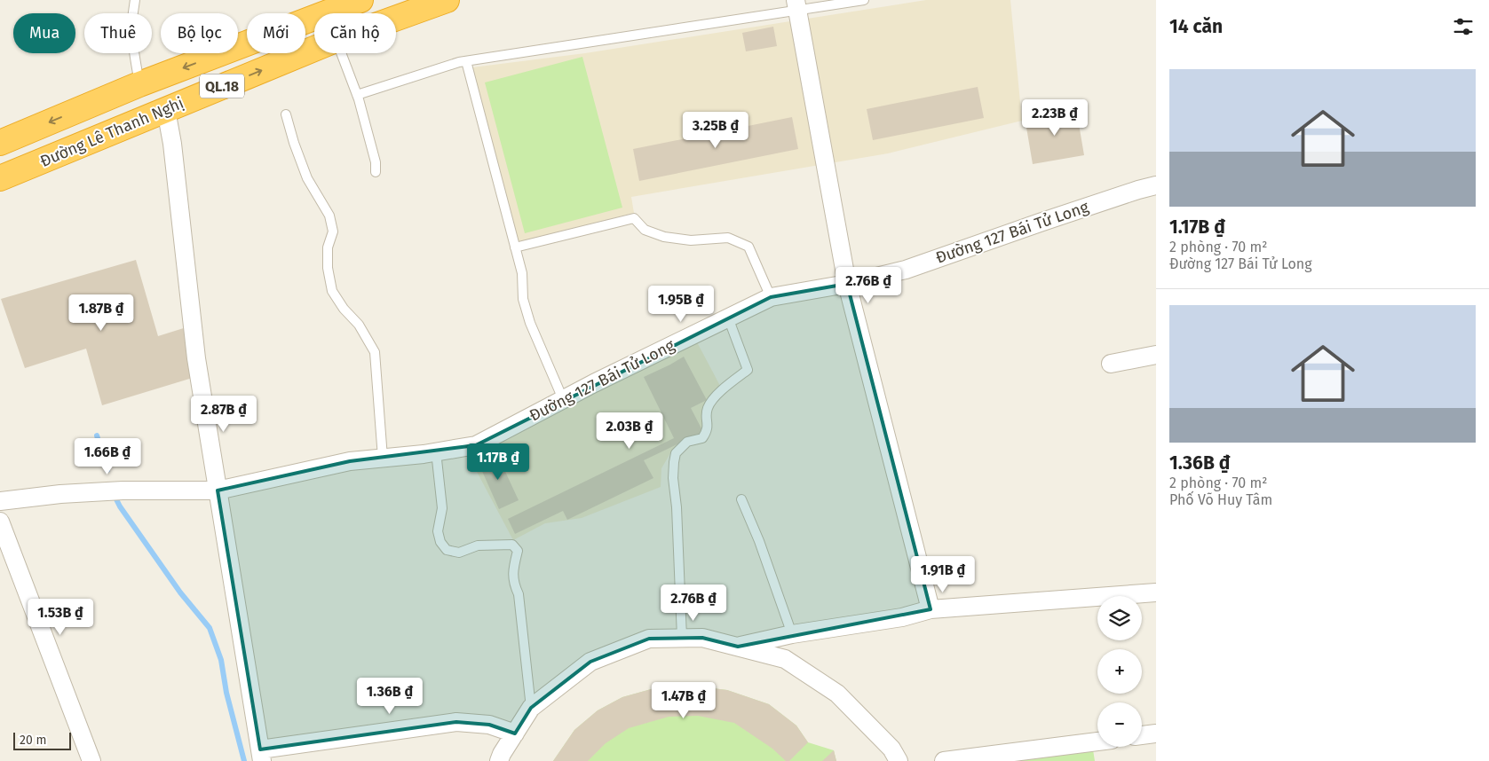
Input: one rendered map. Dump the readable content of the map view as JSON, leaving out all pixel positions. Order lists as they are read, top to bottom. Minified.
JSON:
{"streets":{"highway":["QL.18","Đường Lê Thanh Nghị"],"street":["Đường 127 Bái Tử Long"]},"scale_bar":"20 m","page":{"heading":"14 căn","chip":["Mua","Thuê","Bộ lọc","Mới","Căn hộ"],"list":[{"name":"1.17B ₫","note":"2 phòng · 70 m² · Đường 127 Bái Tử Long"},{"name":"1.36B ₫","note":"2 phòng · 70 m² · Phố Võ Huy Tâm"}],"price":["2.23B ₫","3.25B ₫","2.76B ₫","1.95B ₫","1.87B ₫","2.87B ₫","2.03B ₫","1.66B ₫","1.17B ₫","1.91B ₫","2.76B ₫","1.53B ₫","1.36B ₫","1.47B ₫"],"map_buttons":["+","−"],"scale":"20 m"}}
